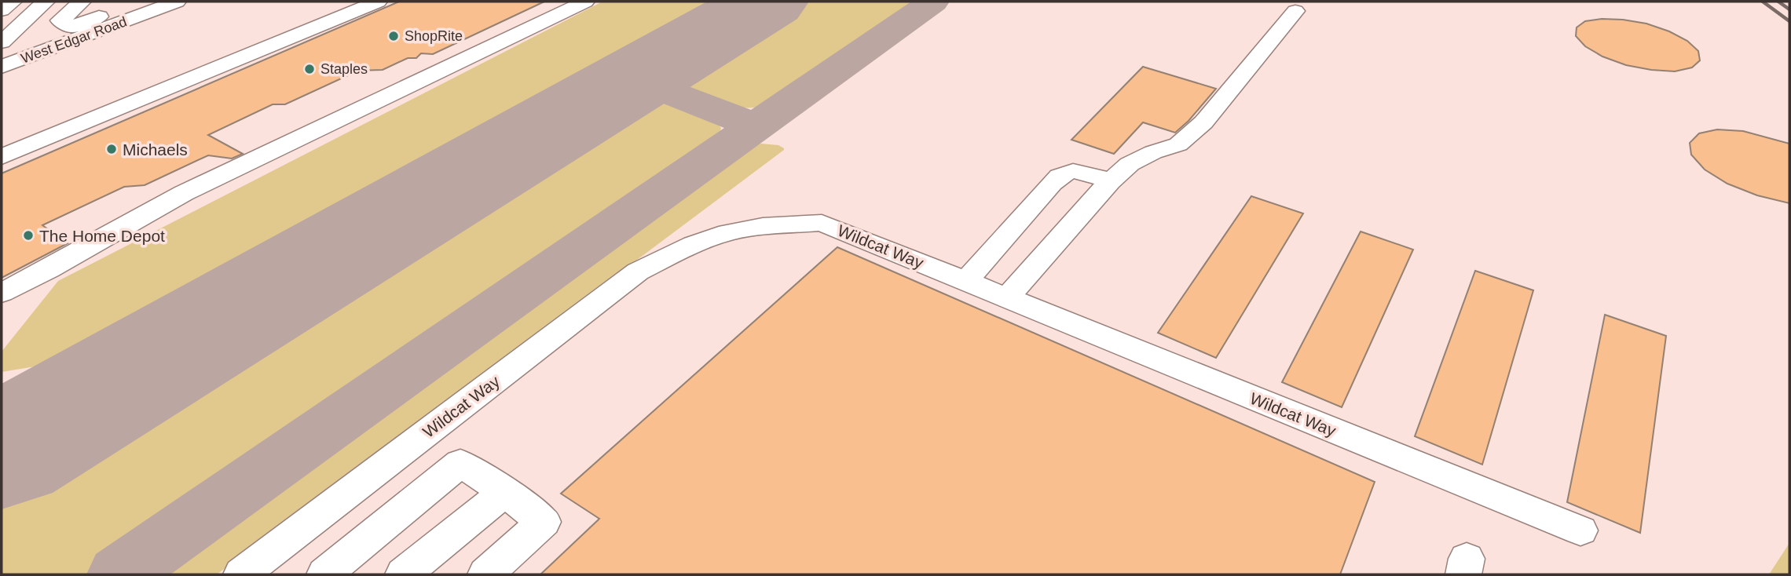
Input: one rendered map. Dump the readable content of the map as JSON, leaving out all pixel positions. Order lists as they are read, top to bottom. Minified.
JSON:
{"streets":{"lane":["West Edgar Road","Wildcat Way"]},"places":["ShopRite","Staples","Michaels","The Home Depot"]}
